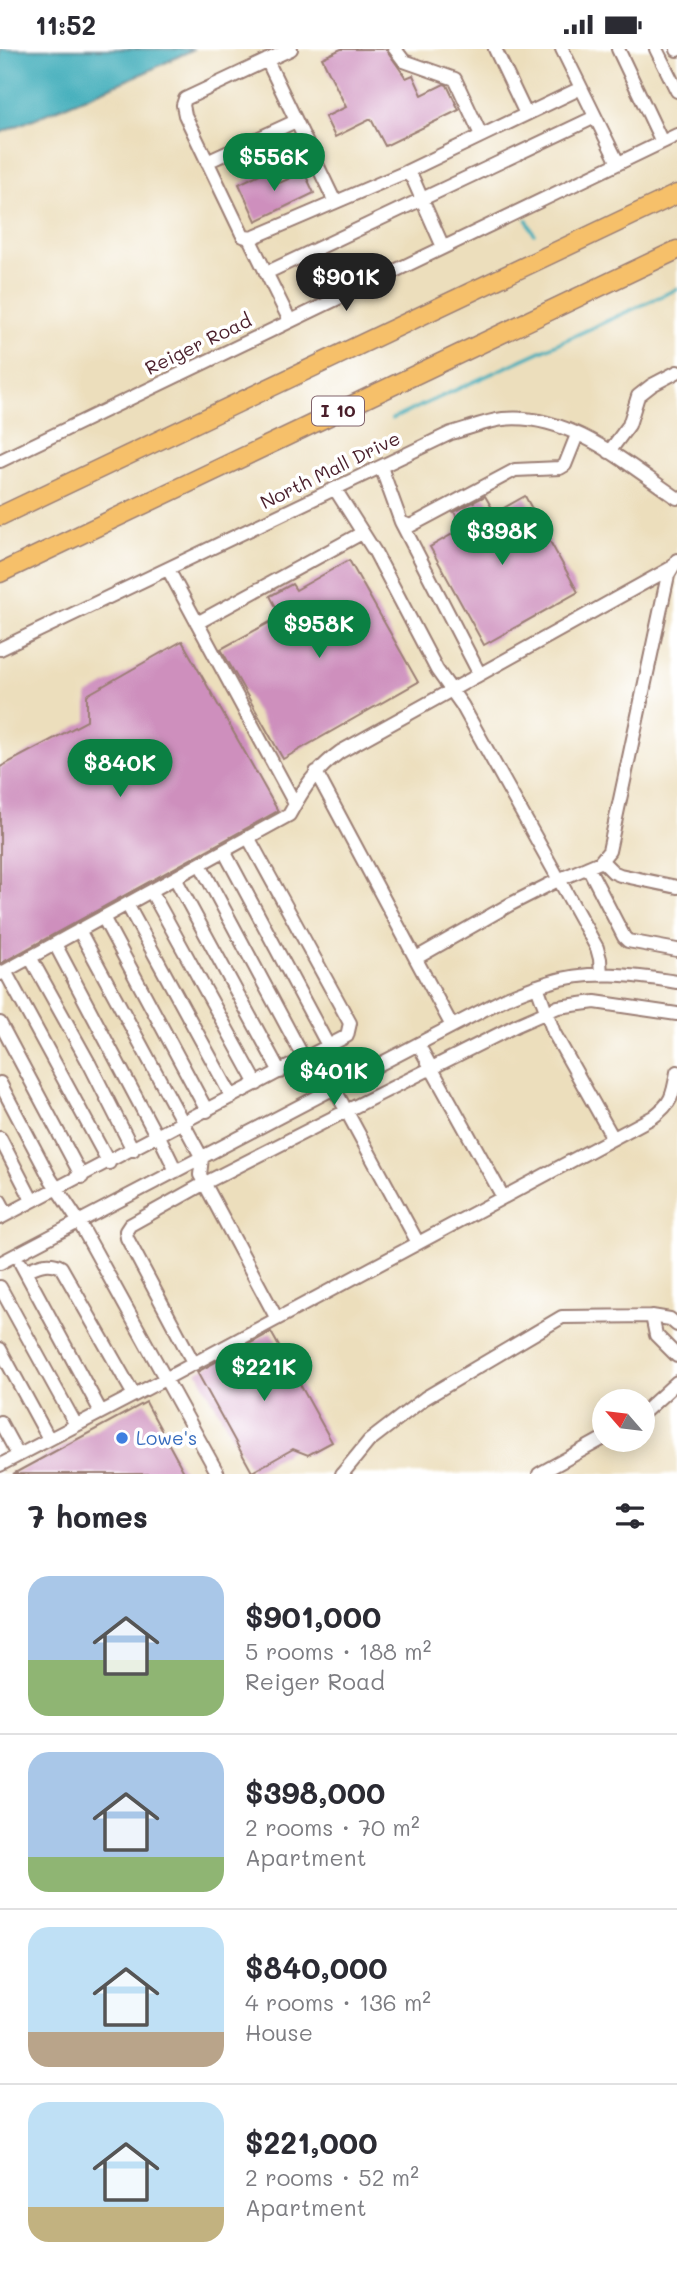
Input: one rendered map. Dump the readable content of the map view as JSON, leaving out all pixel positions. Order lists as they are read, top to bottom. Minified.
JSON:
{"streets":{"highway":["I 10"],"street":["Reiger Road","North Mall Drive"]},"places":["Lowe's"],"north":"top left","page":{"status":"11:52","price":["$556K","$901K","$398K","$958K","$840K","$401K","$221K"],"heading":"7 homes","list":[{"name":"$901,000","note":"5 rooms · 188 m² · Reiger Road"},{"name":"$398,000","note":"2 rooms · 70 m² · Apartment"},{"name":"$840,000","note":"4 rooms · 136 m² · House"},{"name":"$221,000","note":"2 rooms · 52 m² · Apartment"}]}}
